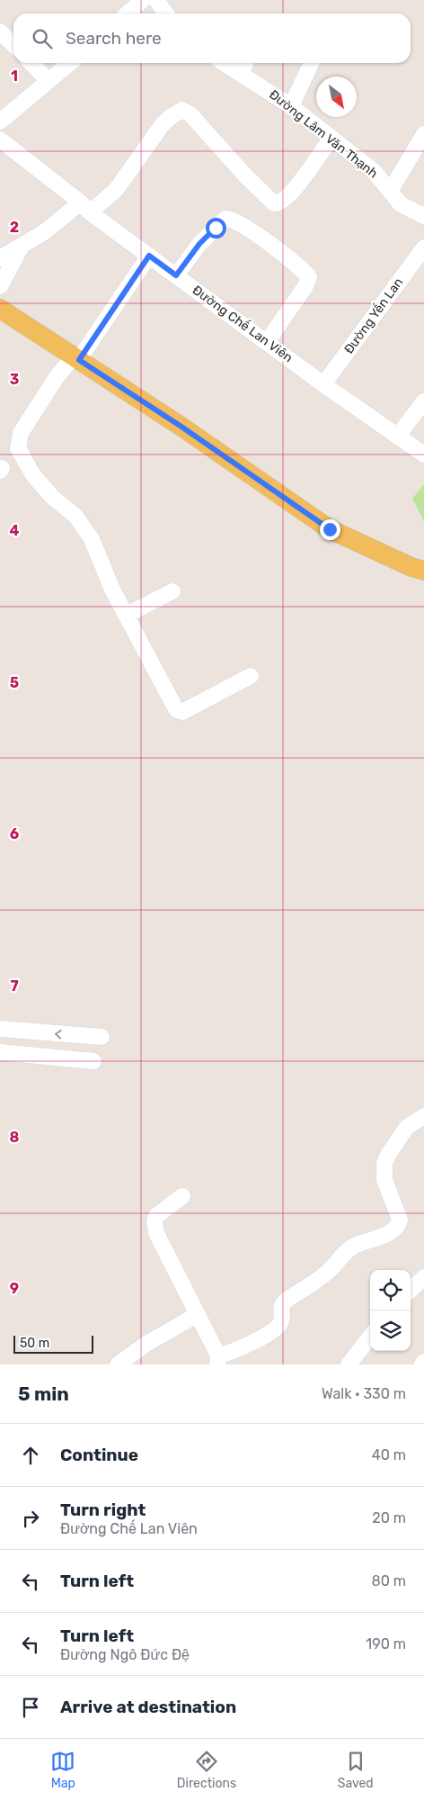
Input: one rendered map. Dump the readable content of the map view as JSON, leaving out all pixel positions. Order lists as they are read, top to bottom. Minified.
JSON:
{"streets":{"street":["Đường Lâm Văn Thạnh","Đường Yến Lan","Đường Chế Lan Viên"]},"crossings":[["Đường Yến Lan","Đường Chế Lan Viên"]],"scale_bar":"50 m","north":"bottom right","page":{"search":"Search here","scale":"50 m","heading":["5 min","Walk · 330 m"],"list":[["Continue","40 m"],["Turn right","Đường Chế Lan Viên","20 m"],["Turn left","80 m"],["Turn left","Đường Ngô Đức Đệ","190 m"],"Arrive at destination"],"nav":["Map","Directions","Saved"]},"grid":{"rows":["1","2","3","4","5","6","7","8","9"]}}
